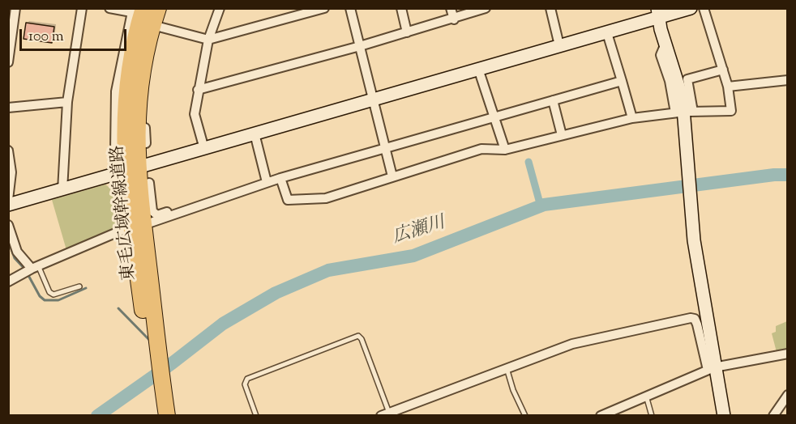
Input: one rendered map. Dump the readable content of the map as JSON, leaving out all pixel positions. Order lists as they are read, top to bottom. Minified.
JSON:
{"streets":{"highway":["東毛広域幹線道路"]},"water":["広瀬川"],"scale_bar":"100 m"}
